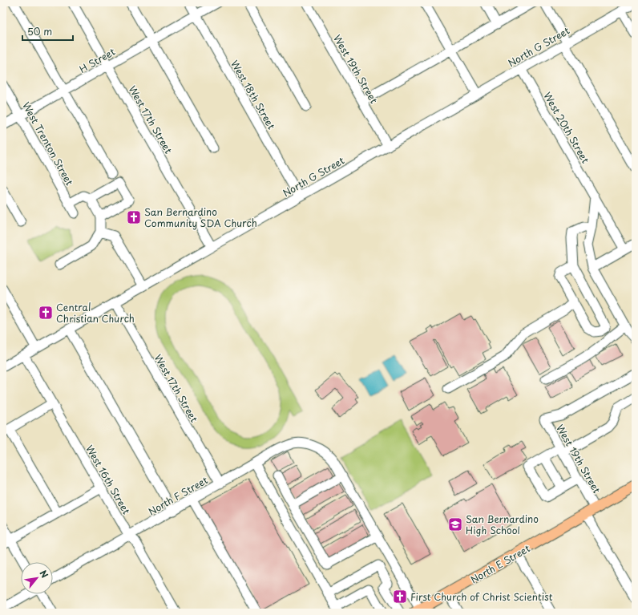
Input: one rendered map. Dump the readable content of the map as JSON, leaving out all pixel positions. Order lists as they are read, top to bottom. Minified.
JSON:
{"streets":{"main road":["North E Street"],"street":["North G Street","H Street","West 19th Street","West 18th Street","West 17th Street","West 20th Street","West Trenton Street","West 16th Street","North F Street"]},"crossings":[["North G Street","West 19th Street"],["North G Street","West 18th Street"],["North G Street","West 17th Street"],["North G Street","West 20th Street"],["North G Street","West 16th Street"],["H Street","West 18th Street"],["H Street","West 17th Street"],["H Street","West Trenton Street"],["West 19th Street","North E Street"],["West 17th Street","North F Street"],["West 16th Street","North F Street"],["North F Street","North E Street"]],"places":{"church":["San Bernardino Community SDA Church","Central Christian Church","First Church of Christ Scientist"],"school or university":["San Bernardino High School"]},"scale_bar":"50 m","north":"top right"}
